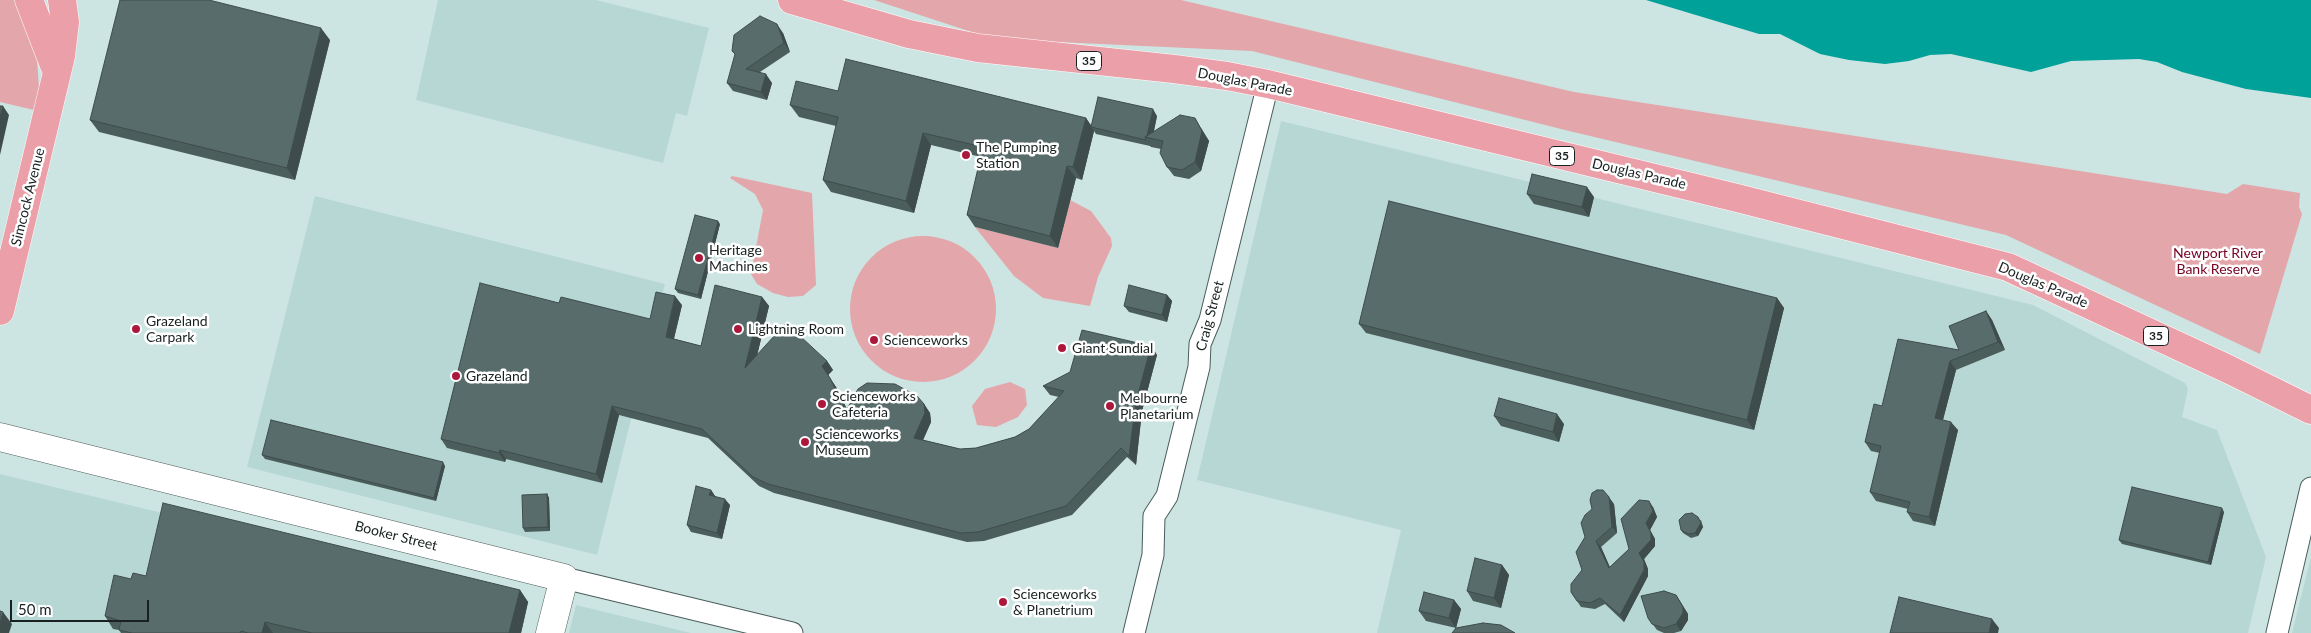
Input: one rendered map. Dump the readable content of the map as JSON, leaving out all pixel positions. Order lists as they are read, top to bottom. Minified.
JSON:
{"streets":{"main road":["35","Douglas Parade","Simcock Avenue"],"street":["Craig Street","Booker Street"]},"crossings":[["Douglas Parade","Craig Street"]],"parks":["Newport River Bank Reserve"],"places":["The Pumping Station","Heritage Machines","Grazeland Carpark","Lightning Room","Scienceworks","Giant Sundial","Grazeland","Scienceworks Cafeteria","Melbourne Planetarium","Scienceworks Museum","Scienceworks & Planetrium"],"scale_bar":"50 m"}
